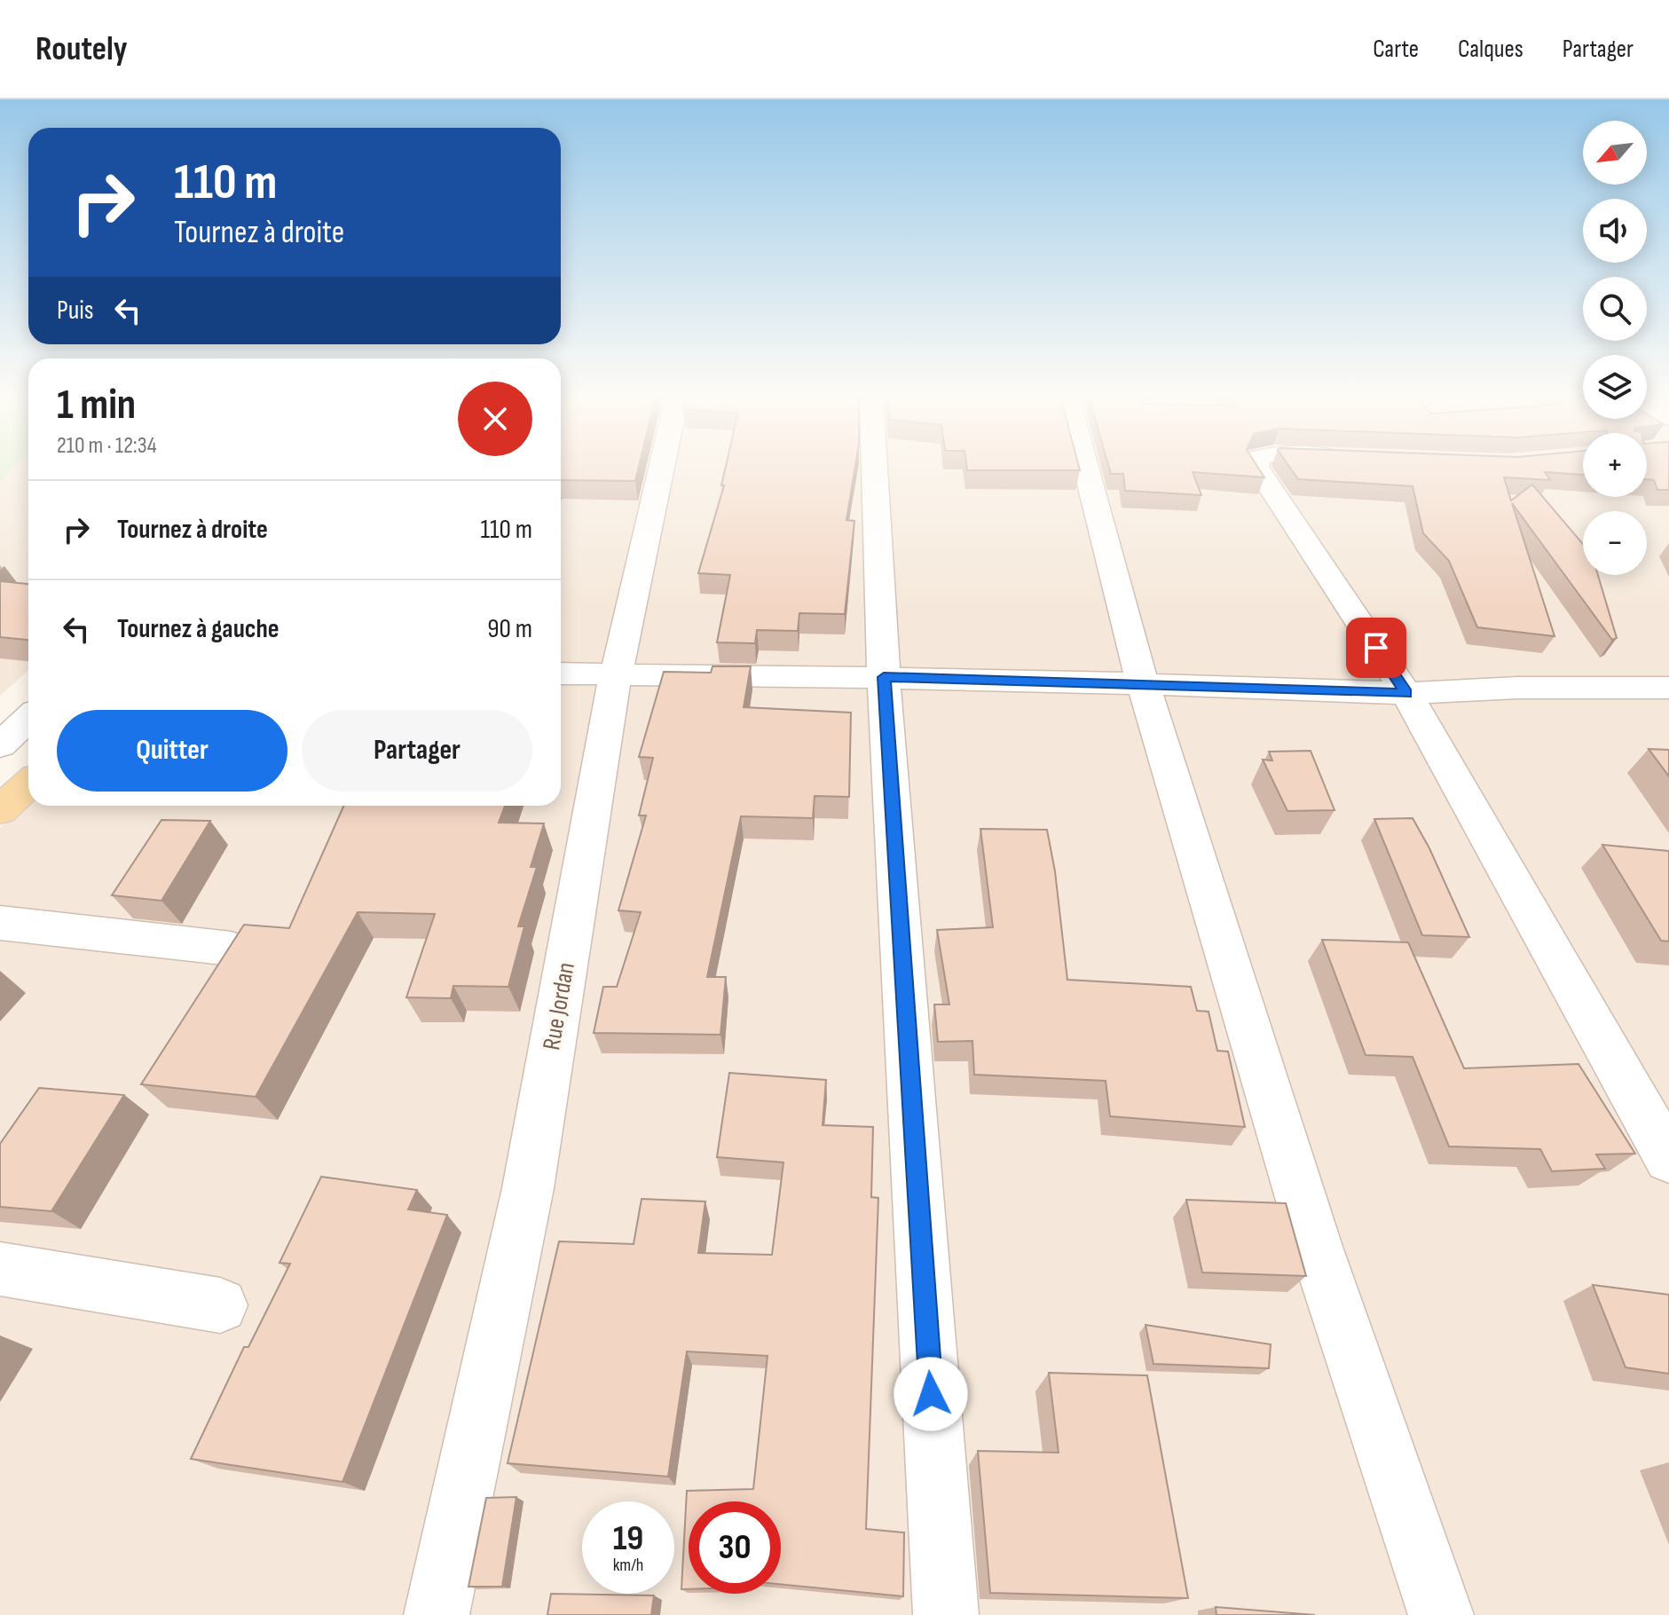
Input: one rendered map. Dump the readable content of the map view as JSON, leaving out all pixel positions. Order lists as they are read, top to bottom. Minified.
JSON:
{"streets":{"street":["Rue Jordan"]},"north":"bottom left","page":{"header":"Routely","nav":["Carte","Calques","Partager"],"map_buttons":["+","−"],"turn":["110 m","Tournez à droite"],"then":"Puis","heading":["1 min","210 m · 12:34"],"list":[{"name":"Tournez à droite","value":"110 m"},{"name":"Tournez à gauche","value":"90 m"}],"buttons":["Quitter","Partager"],"speed":"19 km/h","limit":"30"}}
